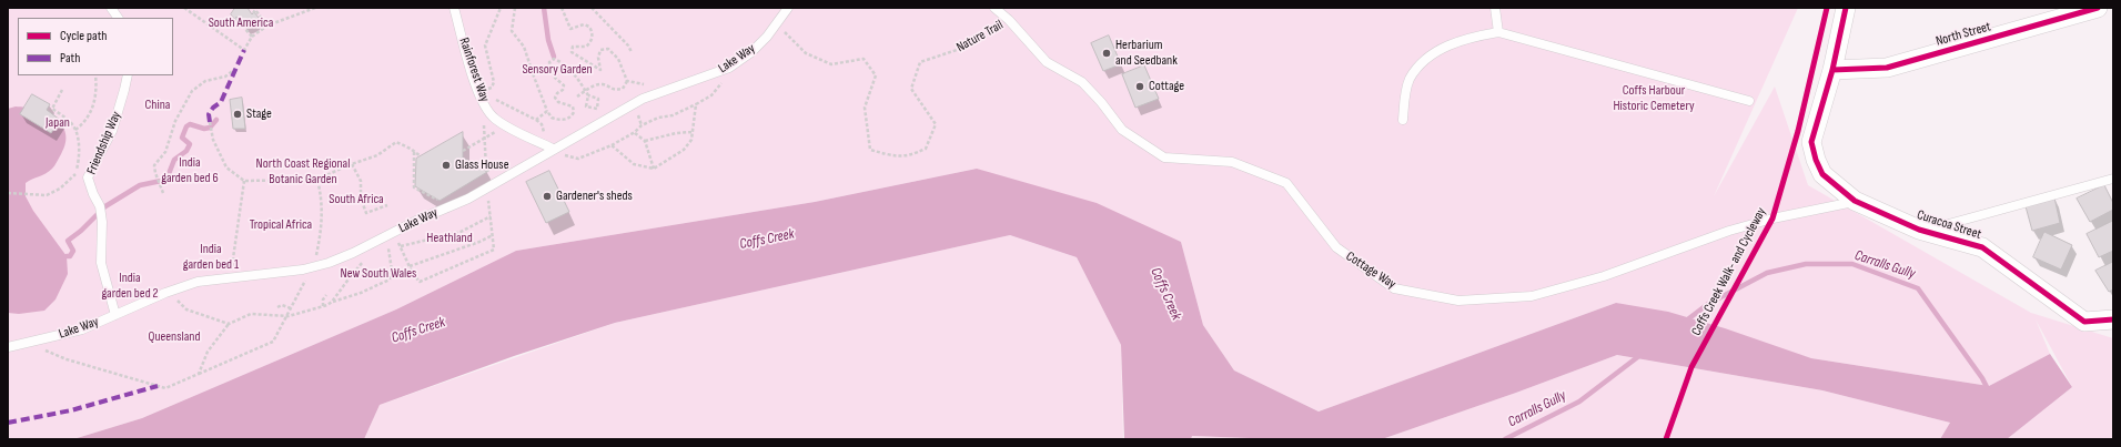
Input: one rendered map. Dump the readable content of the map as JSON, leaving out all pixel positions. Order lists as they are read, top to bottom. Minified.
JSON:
{"streets":{"street":["North Street","Curacoa Street"],"lane":["Lake Way","Rainforest Way","Friendship Way","Cottage Way"],"path":["Nature Trail"],"cycle path":["Coffs Creek Walk- and Cycleway"]},"crossings":[["North Street","Curacoa Street"],["Nature Trail","Lake Way"],["Nature Trail","Cottage Way"],["Lake Way","Rainforest Way"],["Lake Way","Friendship Way"],["Curacoa Street","Cottage Way"]],"water":["Coffs Creek","Carralls Gully"],"parks":["South America","Sensory Garden","Coffs Harbour Historic Cemetery","China","Japan","India garden bed 6","North Coast Regional Botanic Garden","South Africa","Tropical Africa","Heathland","India garden bed 1","New South Wales","India garden bed 2","Queensland"],"places":["Herbarium and Seedbank","Cottage","Stage","Glass House","Gardener's sheds"],"legend":["Cycle path","Path"]}
